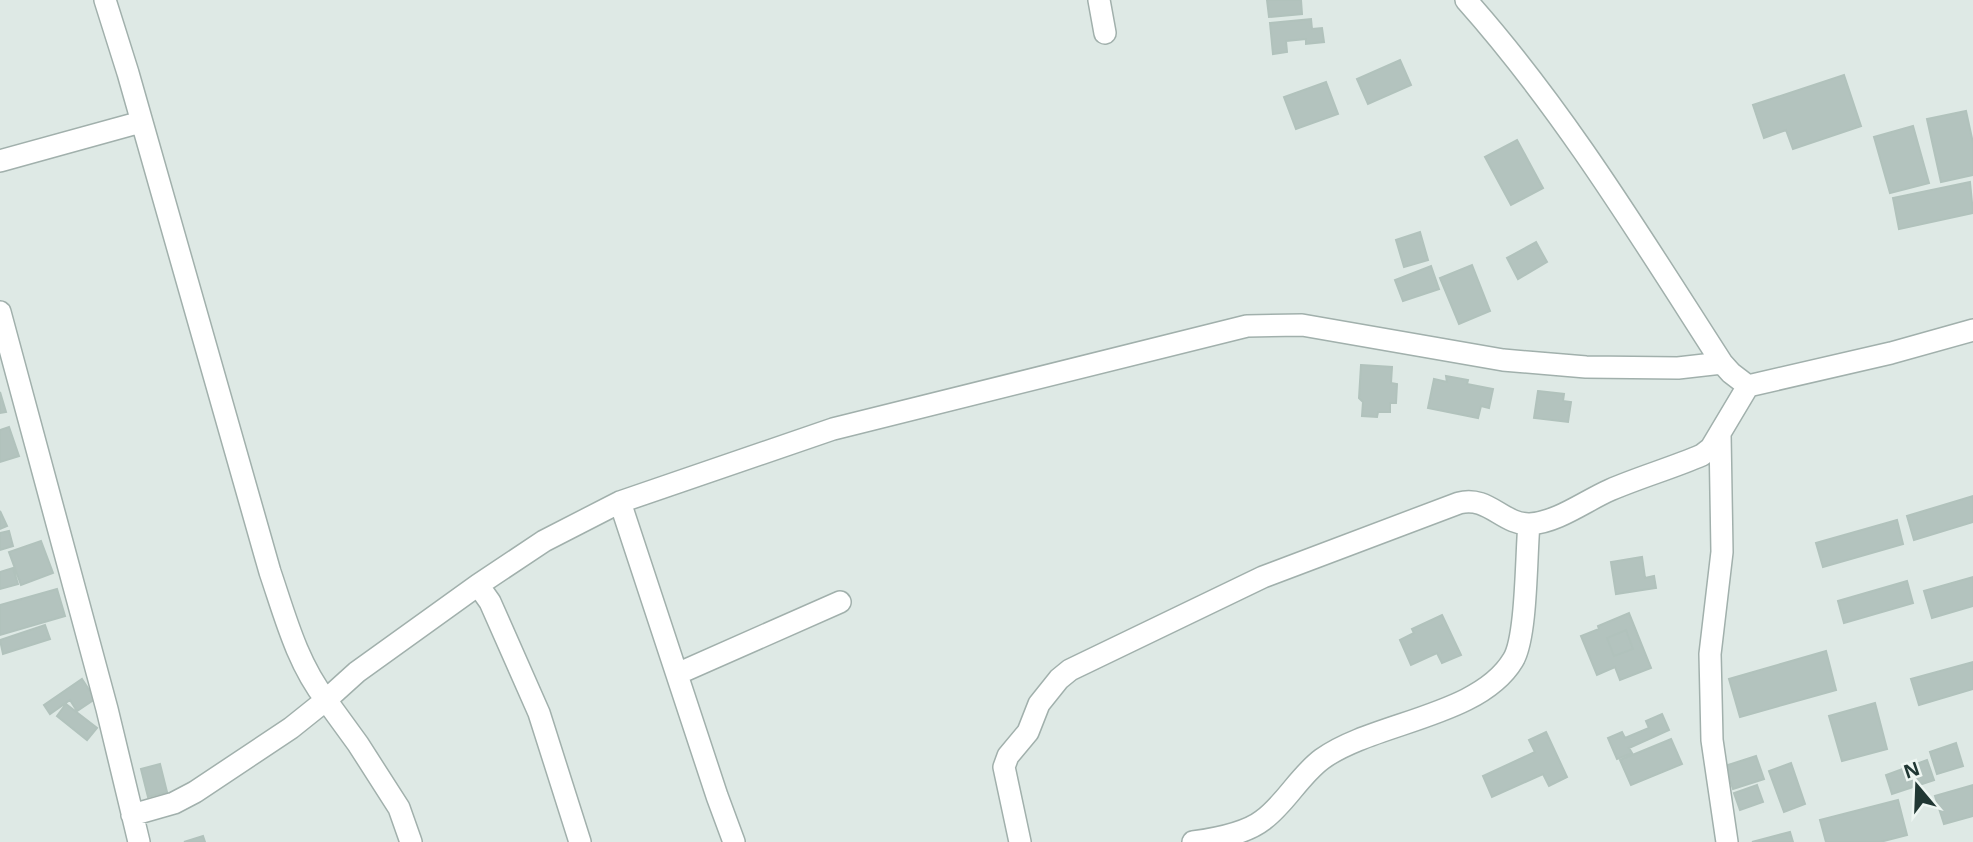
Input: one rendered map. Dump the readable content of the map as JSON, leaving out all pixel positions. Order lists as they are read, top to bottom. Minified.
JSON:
{"north":"top"}
